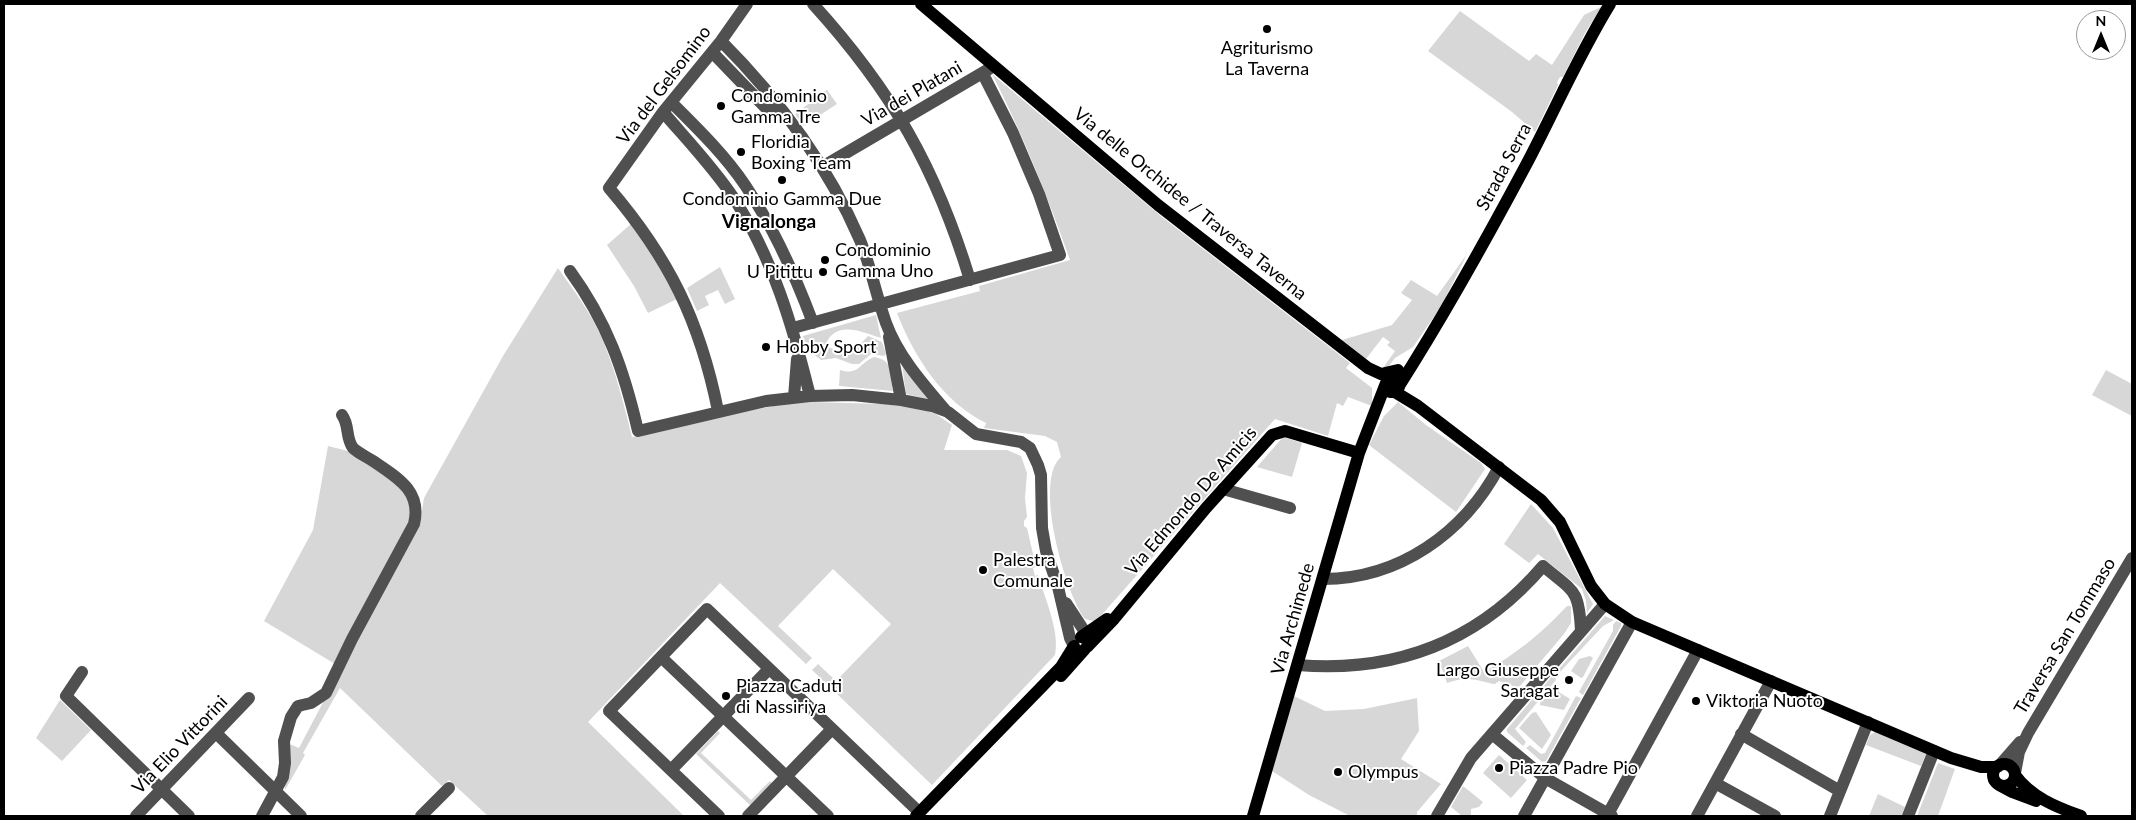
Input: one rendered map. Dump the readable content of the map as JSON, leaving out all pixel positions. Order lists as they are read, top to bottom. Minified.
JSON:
{"streets":{"main road":["Strada Serra","Via delle Orchidee / Traversa Taverna","Via Edmondo De Amicis","Via Archimede"],"street":["Via del Gelsomino","Via dei Platani","Traversa San Tommaso","Via Elio Vittorini"]},"crossings":[["Via dei Platani","Via delle Orchidee / Traversa Taverna"],["Strada Serra","Via delle Orchidee / Traversa Taverna"],["Strada Serra","Via Archimede"],["Via delle Orchidee / Traversa Taverna","Via Archimede"],["Via Edmondo De Amicis","Via Archimede"]],"districts":["Vignalonga"],"places":["Agriturismo La Taverna","Condominio Gamma Tre","Floridia Boxing Team","Condominio Gamma Due","Condominio Gamma Uno","U Pitittu","Hobby Sport","Palestra Comunale","Largo Giuseppe Saragat","Piazza Caduti di Nassiriya","Viktoria Nuoto","Piazza Padre Pio","Olympus"],"north":"top"}
